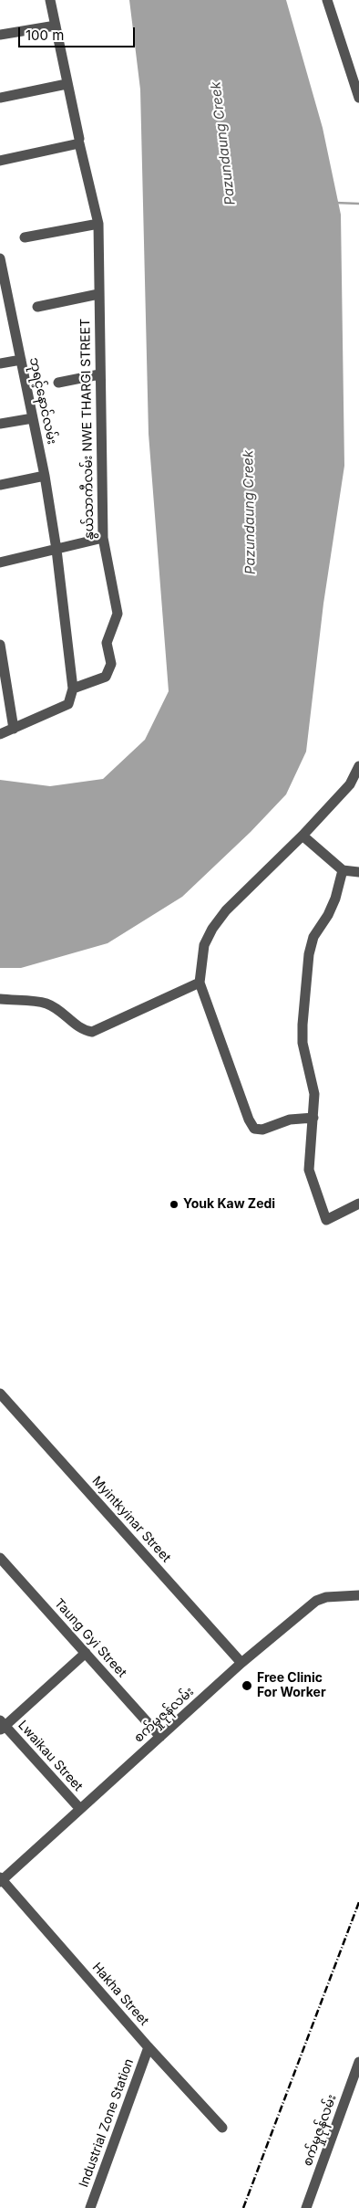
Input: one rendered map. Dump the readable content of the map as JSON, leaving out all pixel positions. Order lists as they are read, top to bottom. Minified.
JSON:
{"streets":{"street":["ဘုရင့်နောင်လမ်း","နွယ်သာကီလမ်း NWE THARGI STREET","Myintkyinar Street","Taung Gyi Street","စက်မှုဇုန်လမ်း","Lwaikau Street","Hakha Street","Industrial Zone Station"]},"crossings":[["ဘုရင့်နောင်လမ်း","နွယ်သာကီလမ်း NWE THARGI STREET"],["Myintkyinar Street","စက်မှုဇုန်လမ်း"],["Taung Gyi Street","စက်မှုဇုန်လမ်း"],["စက်မှုဇုန်လမ်း","Lwaikau Street"],["စက်မှုဇုန်လမ်း","Hakha Street"],["Hakha Street","Industrial Zone Station"]],"water":["Pazundaung Creek"],"places":["Youk Kaw Zedi","Free Clinic For Worker"],"scale_bar":"100 m"}
